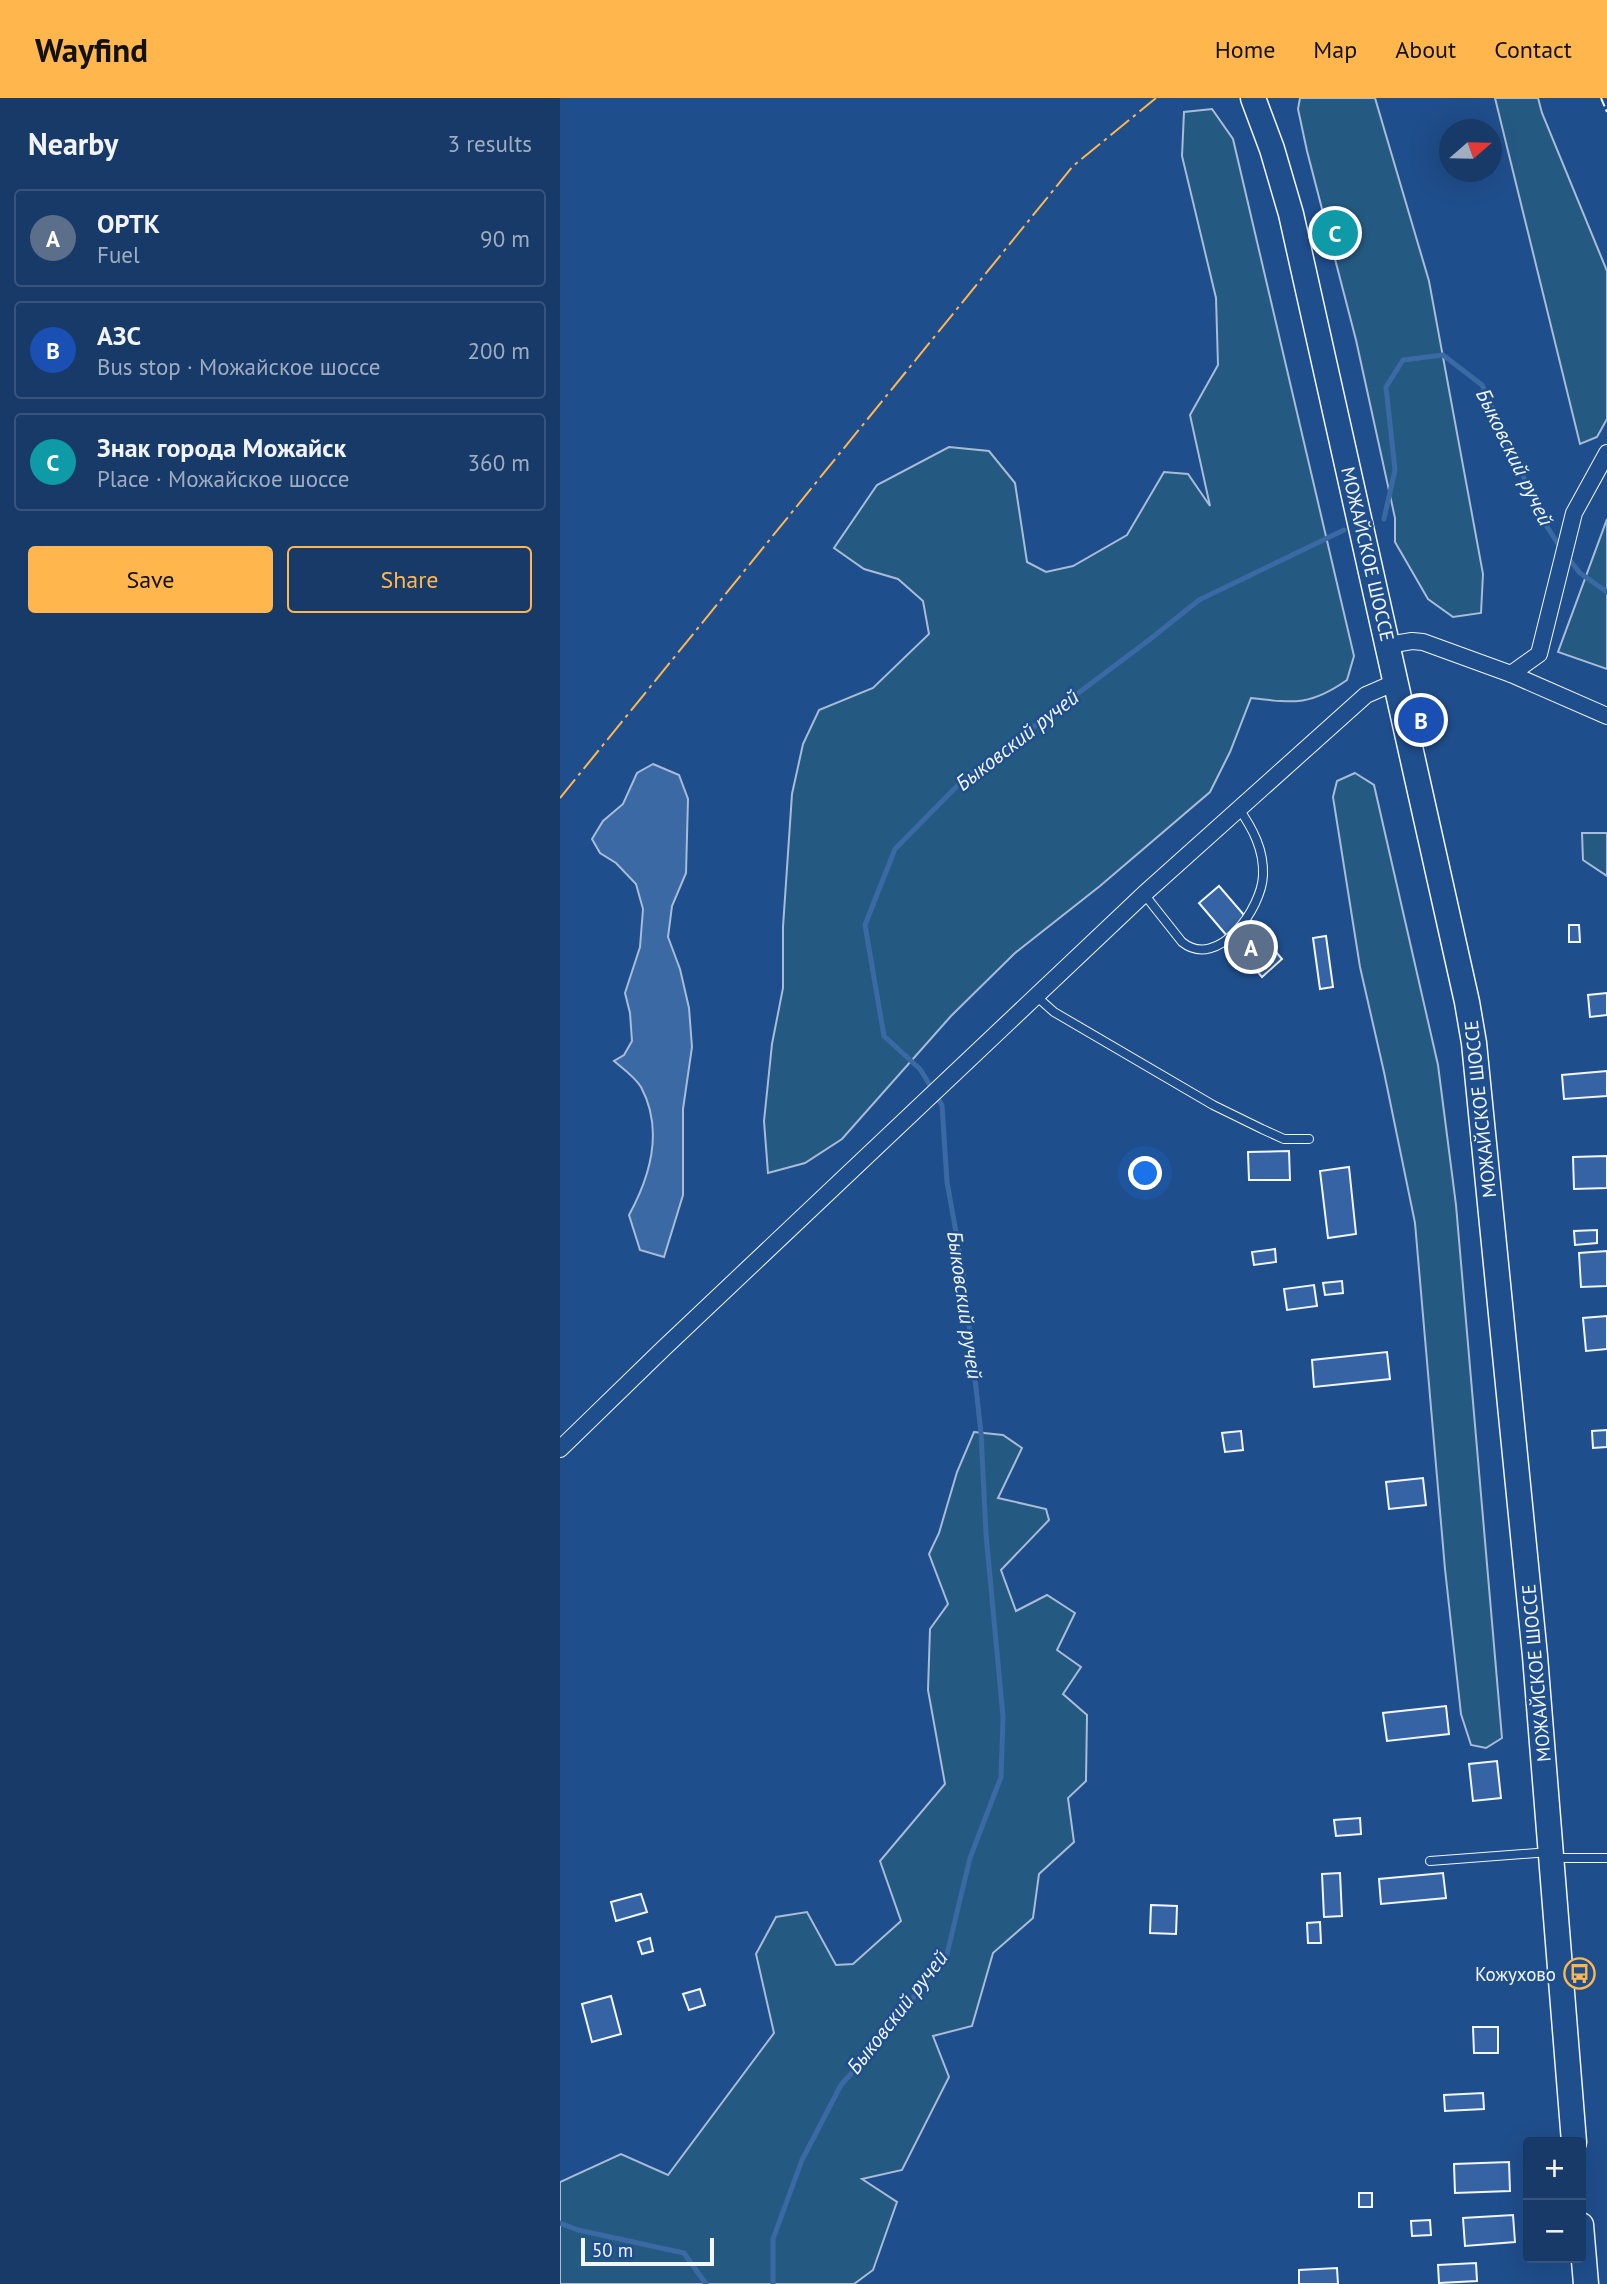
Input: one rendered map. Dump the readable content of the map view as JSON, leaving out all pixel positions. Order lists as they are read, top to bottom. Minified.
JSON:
{"streets":{"main road":["МОЖАЙСКОЕ ШОССЕ"]},"water":["Быковский ручей"],"places":{"bus stop":["Кожухово"]},"scale_bar":"50 m","north":"right","page":{"header":"Wayfind","nav":["Home","Map","About","Contact"],"heading":["Nearby","3 results"],"list":[{"mark":"A","name":"ОРТК","note":"Fuel","value":"90 m"},{"mark":"B","name":"АЗС","note":"Bus stop · Можайское шоссе","value":"200 m"},{"mark":"C","name":"Знак города Можайск","note":"Place · Можайское шоссе","value":"360 m"}],"pins":["C","B","A"],"buttons":["Save","Share"],"map_buttons":["+","−"],"scale":"50 m"}}
